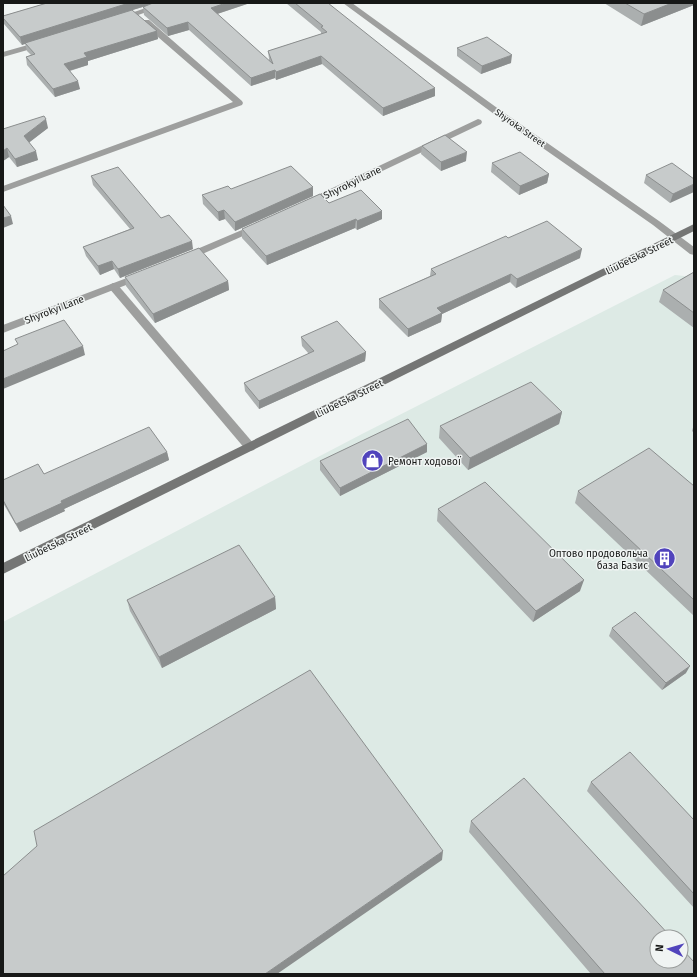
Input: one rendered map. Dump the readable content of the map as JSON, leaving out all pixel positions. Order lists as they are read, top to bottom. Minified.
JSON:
{"streets":{"main road":["Liubetska Street"],"street":["Shyroka Street","Shyrokyi Lane"]},"crossings":[["Shyroka Street","Liubetska Street"]],"places":{"shop":["Ремонт ходової"],"building":["Оптово продовольча база Базис"]},"north":"left"}
